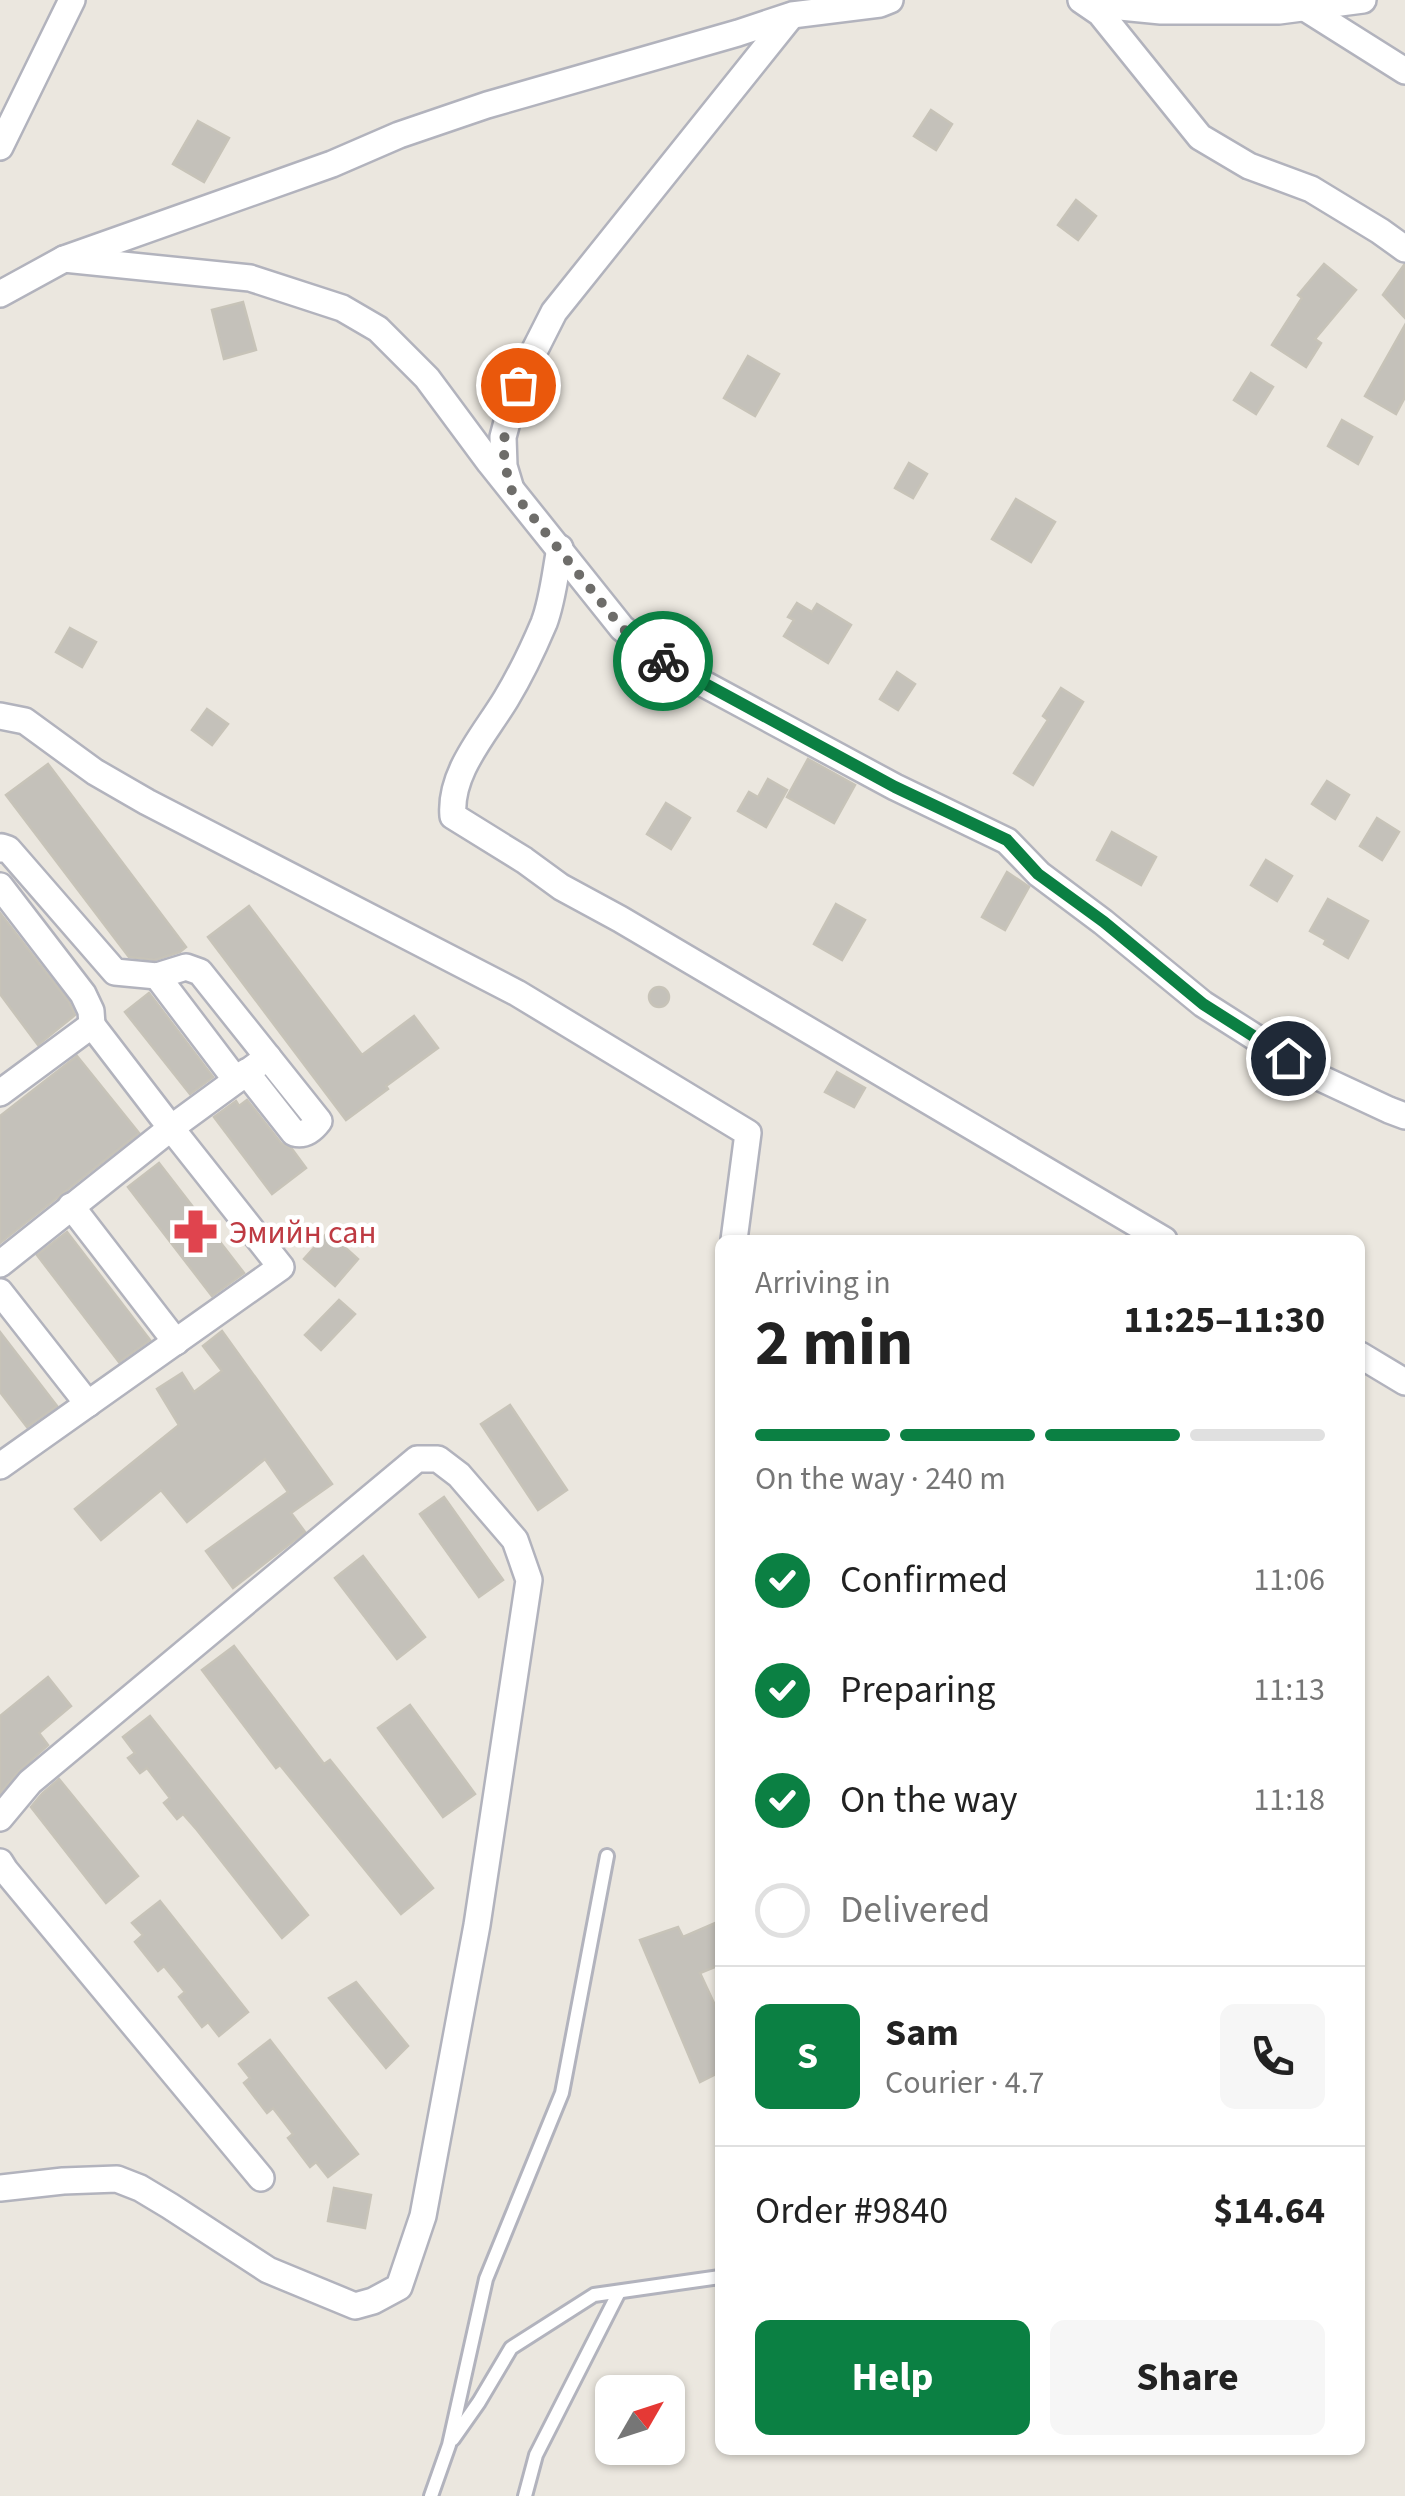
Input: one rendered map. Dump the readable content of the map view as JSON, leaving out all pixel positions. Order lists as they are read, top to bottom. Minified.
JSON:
{"places":{"pharmacy":["Эмийн сан"]},"north":"top right","page":{"heading":["2 min","Arriving in","11:25–11:30"],"panel":["Sam","Courier · 4.7","Order #9840","$14.64"],"bar":"On the way · 240 m","list":[["Confirmed","11:06"],["Preparing","11:13"],["On the way","11:18"],"Delivered"],"round":"S","buttons":["Help","Share"]}}
